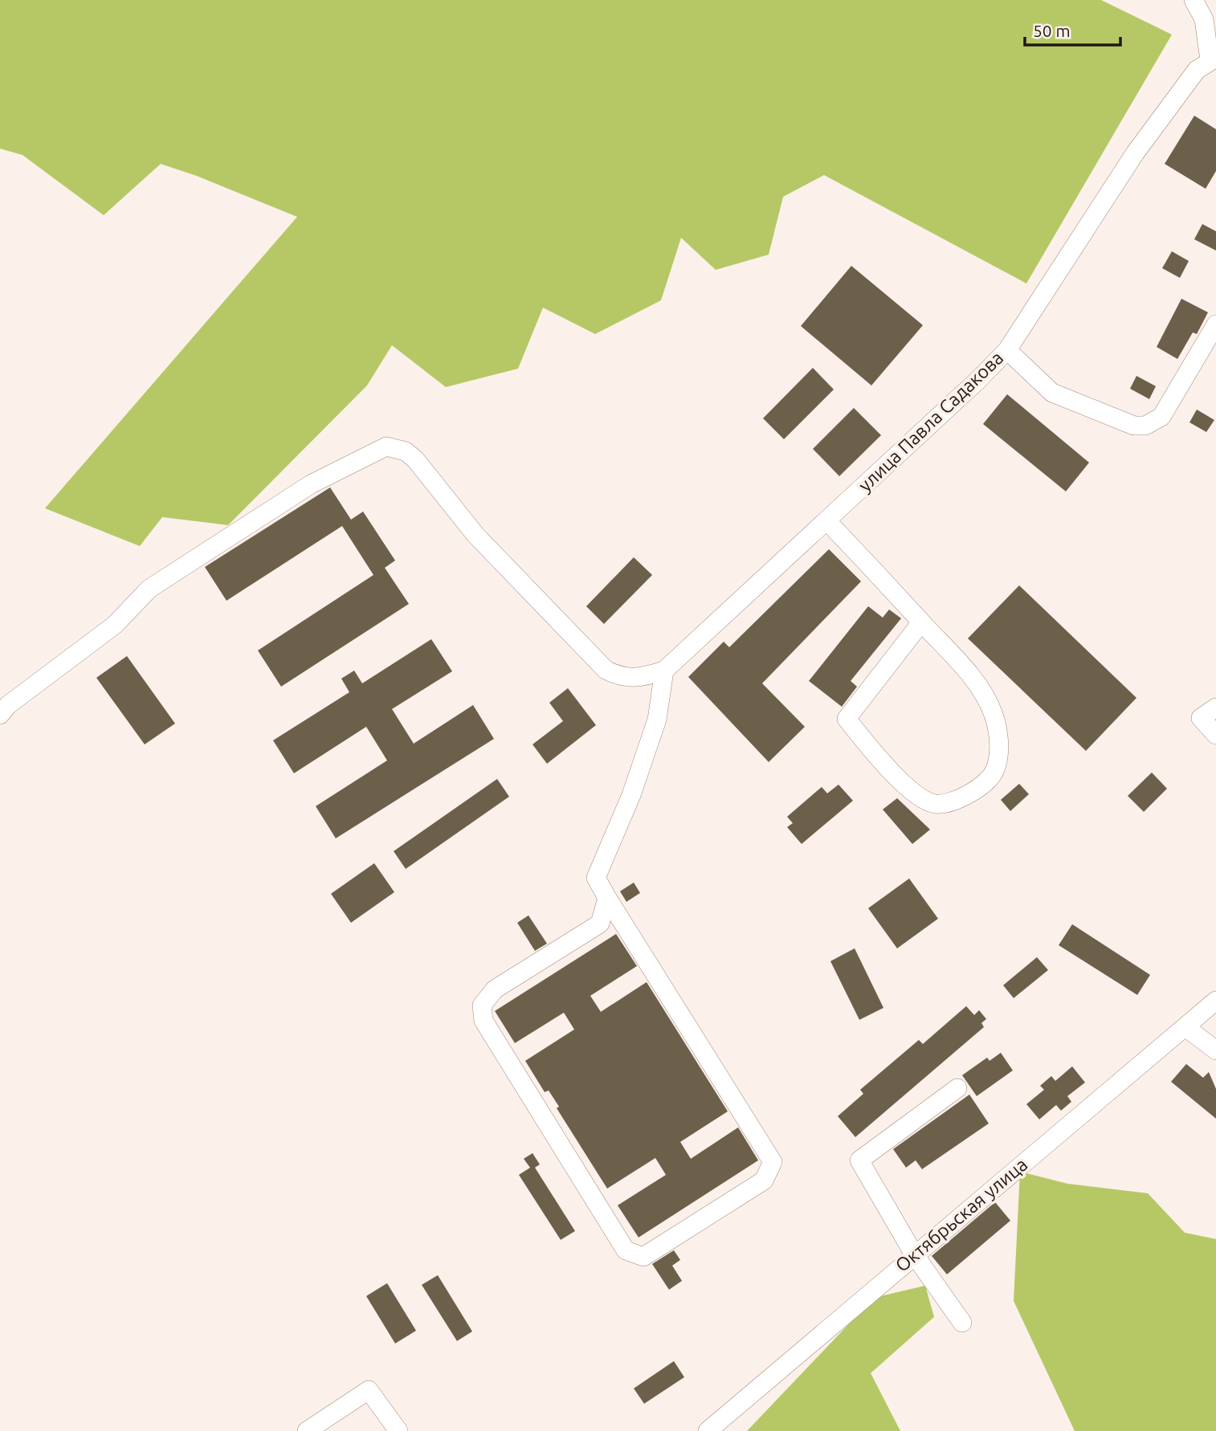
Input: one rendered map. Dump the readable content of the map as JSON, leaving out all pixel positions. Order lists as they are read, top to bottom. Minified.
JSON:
{"streets":{"street":["улица Павла Садакова","Октябрьская улица"]},"scale_bar":"50 m"}
